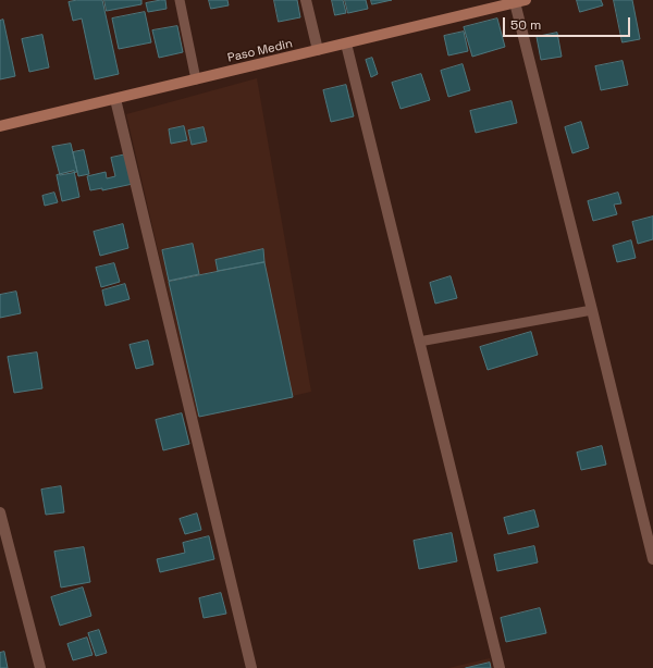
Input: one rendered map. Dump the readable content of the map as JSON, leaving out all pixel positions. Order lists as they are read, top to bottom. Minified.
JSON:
{"streets":{"street":["Paso Medin"]},"scale_bar":"50 m"}
